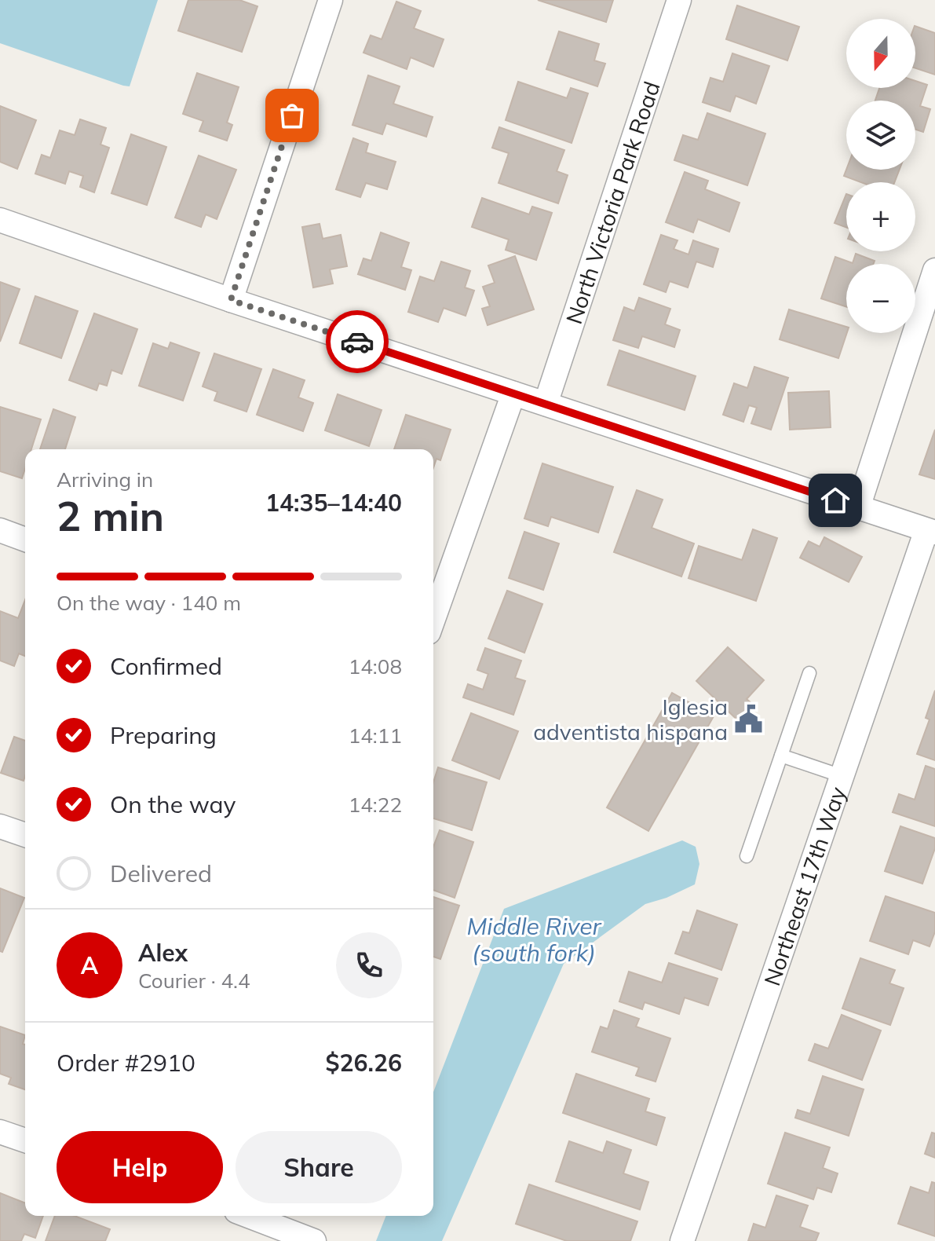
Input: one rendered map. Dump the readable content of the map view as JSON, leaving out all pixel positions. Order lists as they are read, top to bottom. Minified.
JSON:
{"streets":{"street":["North Victoria Park Road","Northeast 17th Way"]},"water":["Middle River (south fork)"],"places":{"public building":["Iglesia adventista hispana"]},"north":"bottom","page":{"map_buttons":["+","−"],"heading":["2 min","Arriving in","14:35–14:40"],"panel":["Alex","Courier · 4.4","Order #2910","$26.26"],"bar":"On the way · 140 m","list":[["Confirmed","14:08"],["Preparing","14:11"],["On the way","14:22"],"Delivered"],"round":"A","buttons":["Help","Share"]}}
